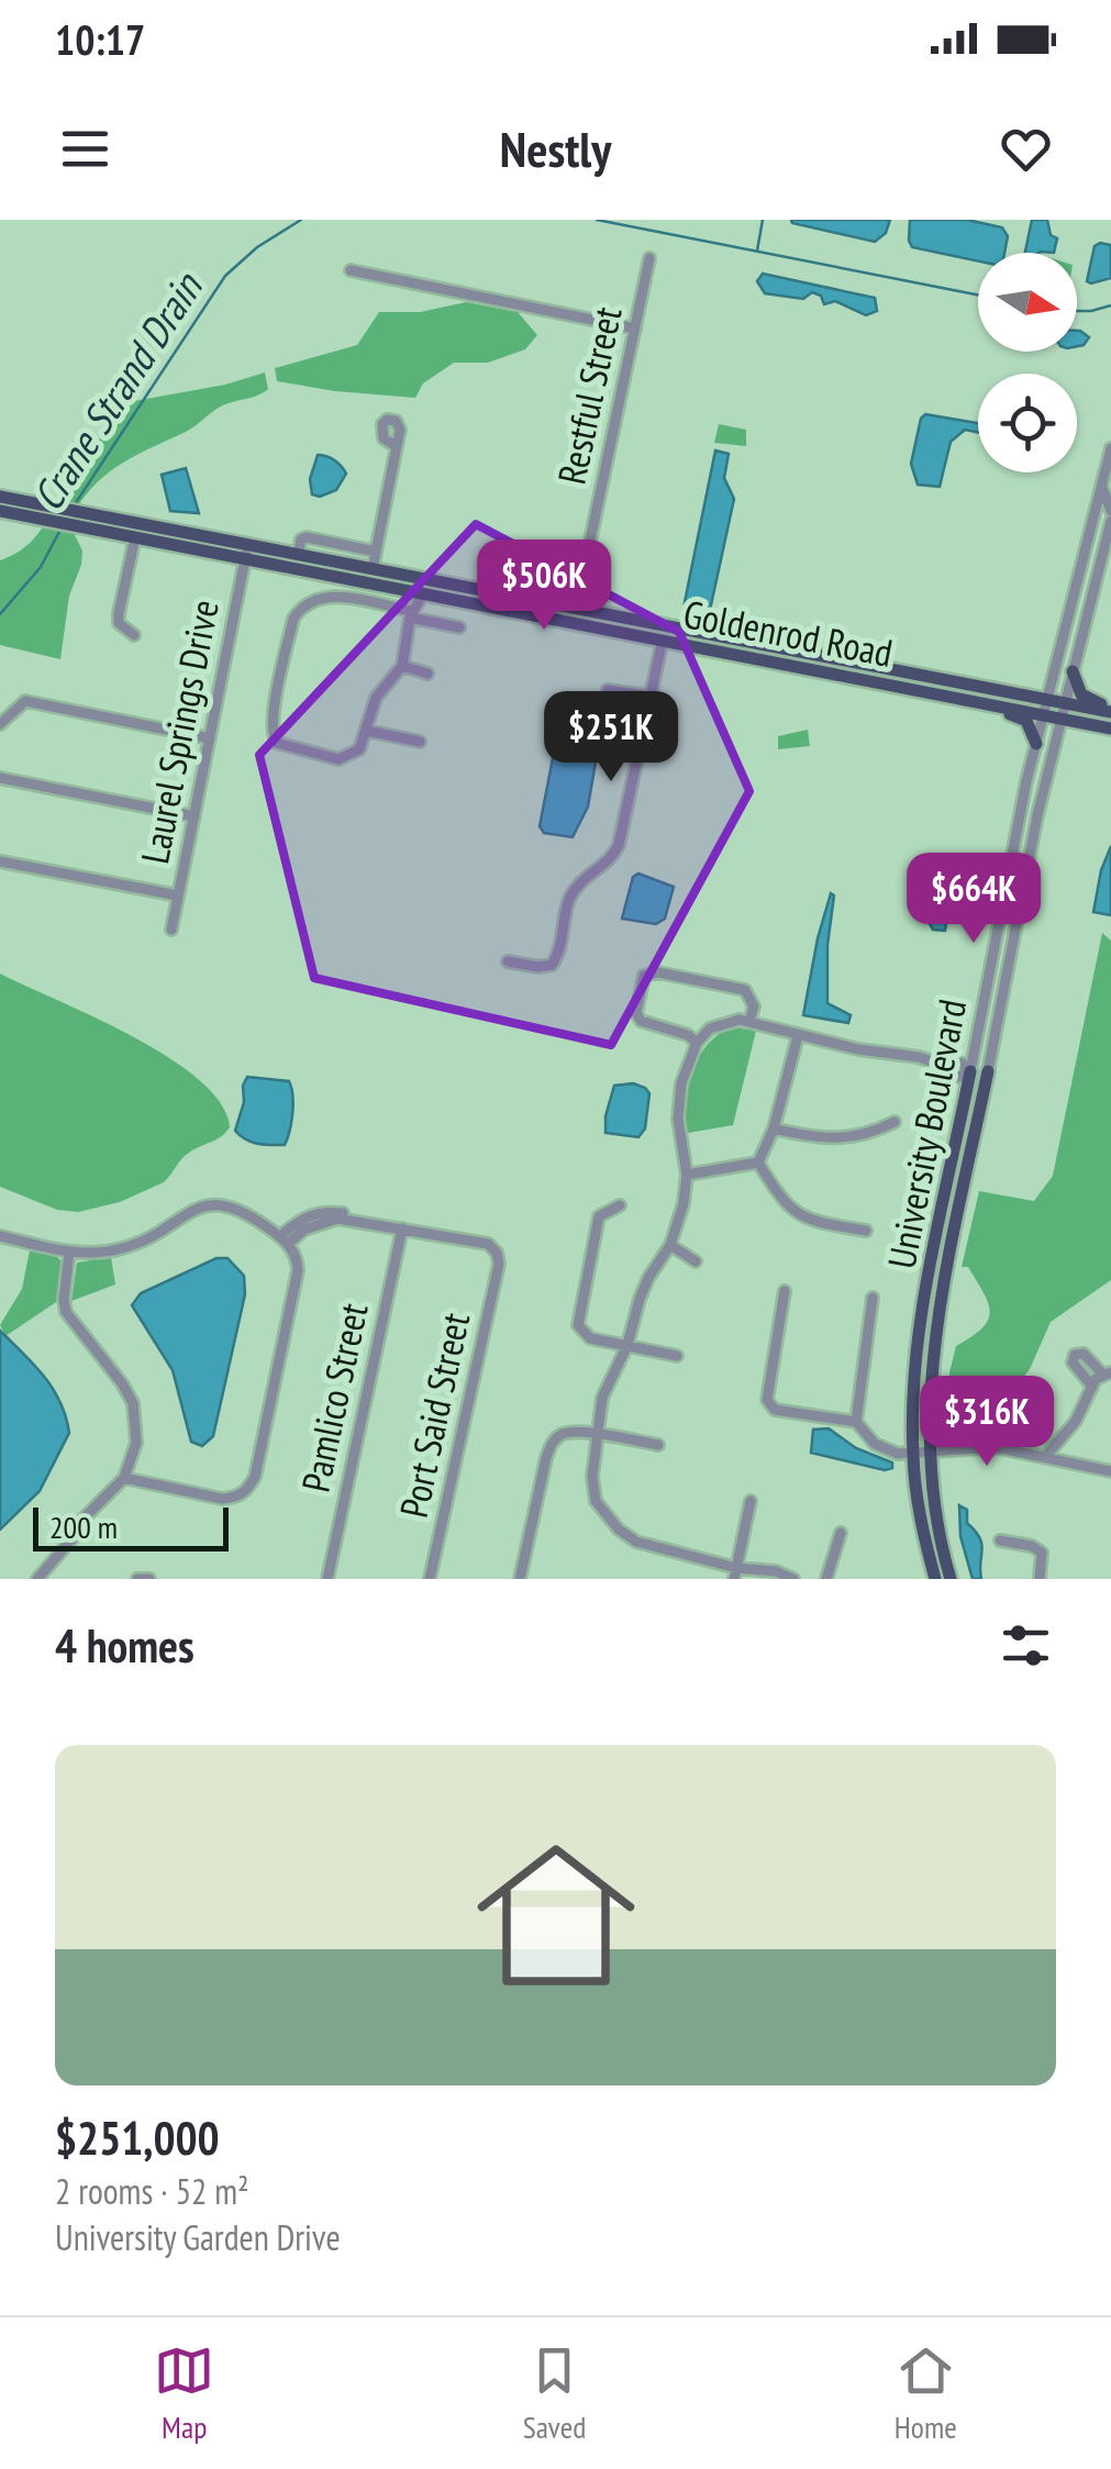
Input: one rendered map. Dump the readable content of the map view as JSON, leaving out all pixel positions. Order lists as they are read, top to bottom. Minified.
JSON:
{"streets":{"main road":["Goldenrod Road","University Boulevard"],"street":["Restful Street","Laurel Springs Drive","Pamlico Street","Port Said Street"]},"crossings":[["Restful Street","Goldenrod Road"],["Goldenrod Road","Laurel Springs Drive"],["Goldenrod Road","University Boulevard"],["Pamlico Street","Port Said Street"]],"water":["Crane Strand Drain"],"scale_bar":"200 m","north":"right","page":{"status":"10:17","header":"Nestly","price":["$506K","$251K","$664K","$316K"],"scale":"200 m","heading":"4 homes","list":[{"name":"$251,000","note":"2 rooms · 52 m² · University Garden Drive"}],"tabs":["Map","Saved","Home"]}}
